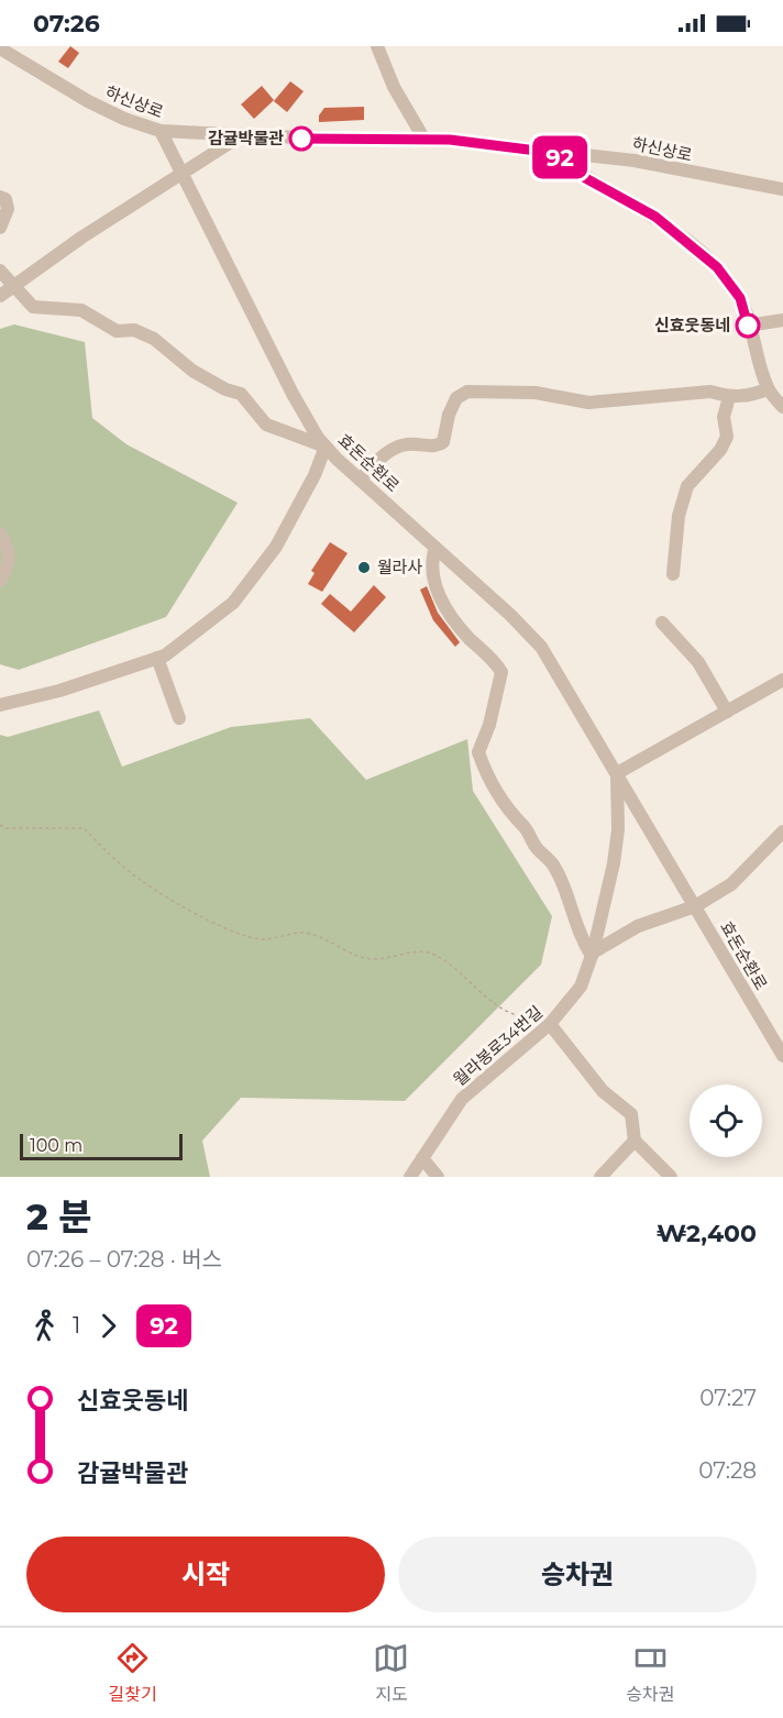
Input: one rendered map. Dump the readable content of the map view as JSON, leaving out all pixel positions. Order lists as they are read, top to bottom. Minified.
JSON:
{"streets":{"street":["하신상로","효돈순환로","월라봉로34번길"]},"crossings":[["하신상로","효돈순환로"],["효돈순환로","월라봉로34번길"]],"places":["감귤박물관","신효웃동네","월라사"],"lines":["bus line 92"],"scale_bar":"100 m","page":{"status":"07:26","on_map":"92","scale":"100 m","heading":["2 분","07:26 – 07:28 · 버스","₩2,400"],"legs":["1","92"],"list":[{"name":"신효웃동네","value":"07:27"},{"name":"감귤박물관","value":"07:28"}],"buttons":["시작","승차권"],"tabs":["길찾기","지도","승차권"]}}
